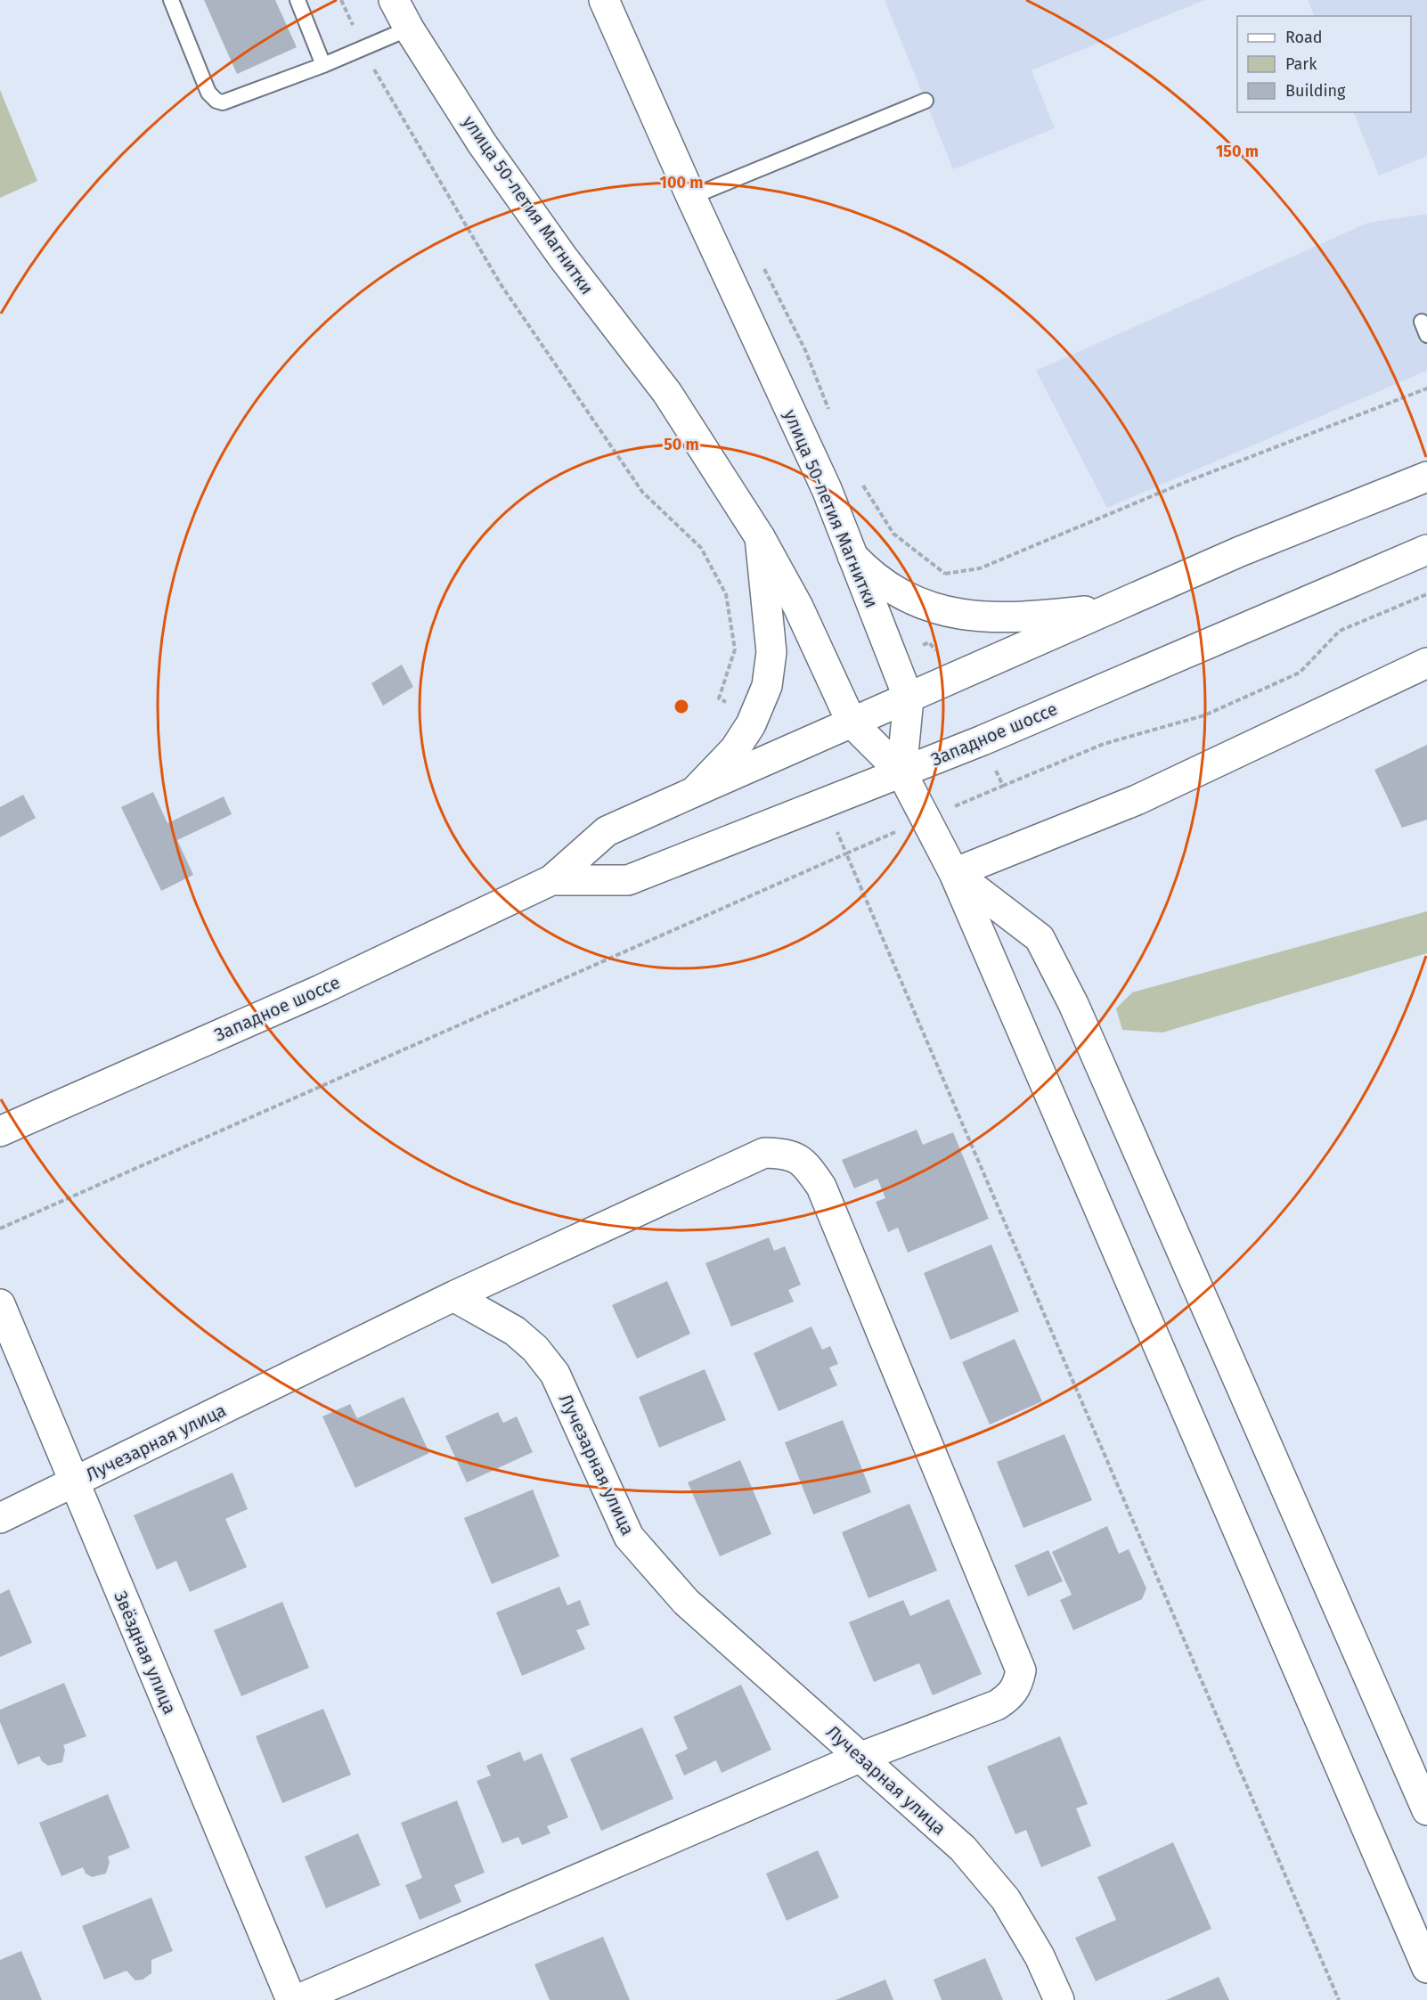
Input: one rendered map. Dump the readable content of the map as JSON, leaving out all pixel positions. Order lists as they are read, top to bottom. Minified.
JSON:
{"streets":{"street":["улица 50-летия Магнитки","Западное шоссе","Лучезарная улица","Звёздная улица"]},"crossings":[["улица 50-летия Магнитки","Западное шоссе"],["Лучезарная улица","Звёздная улица"]],"legend":["Road","Park","Building"],"rings":["150 m","100 m","50 m"]}
